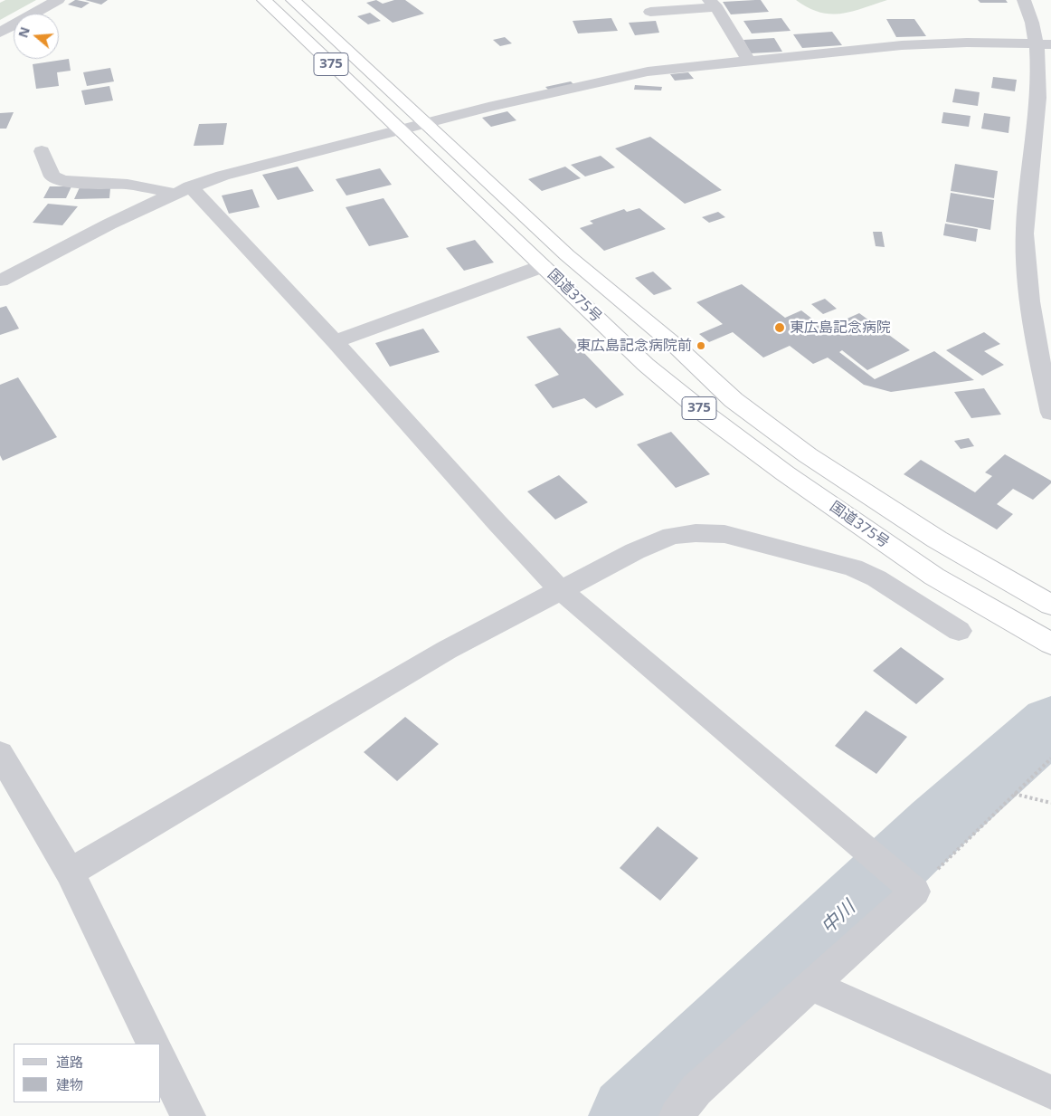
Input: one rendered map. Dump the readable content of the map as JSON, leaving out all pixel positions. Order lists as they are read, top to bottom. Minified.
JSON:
{"streets":{"highway":["375","国道375号"]},"water":["中川"],"places":["東広島記念病院","東広島記念病院前"],"legend":["道路","建物"],"north":"left"}
